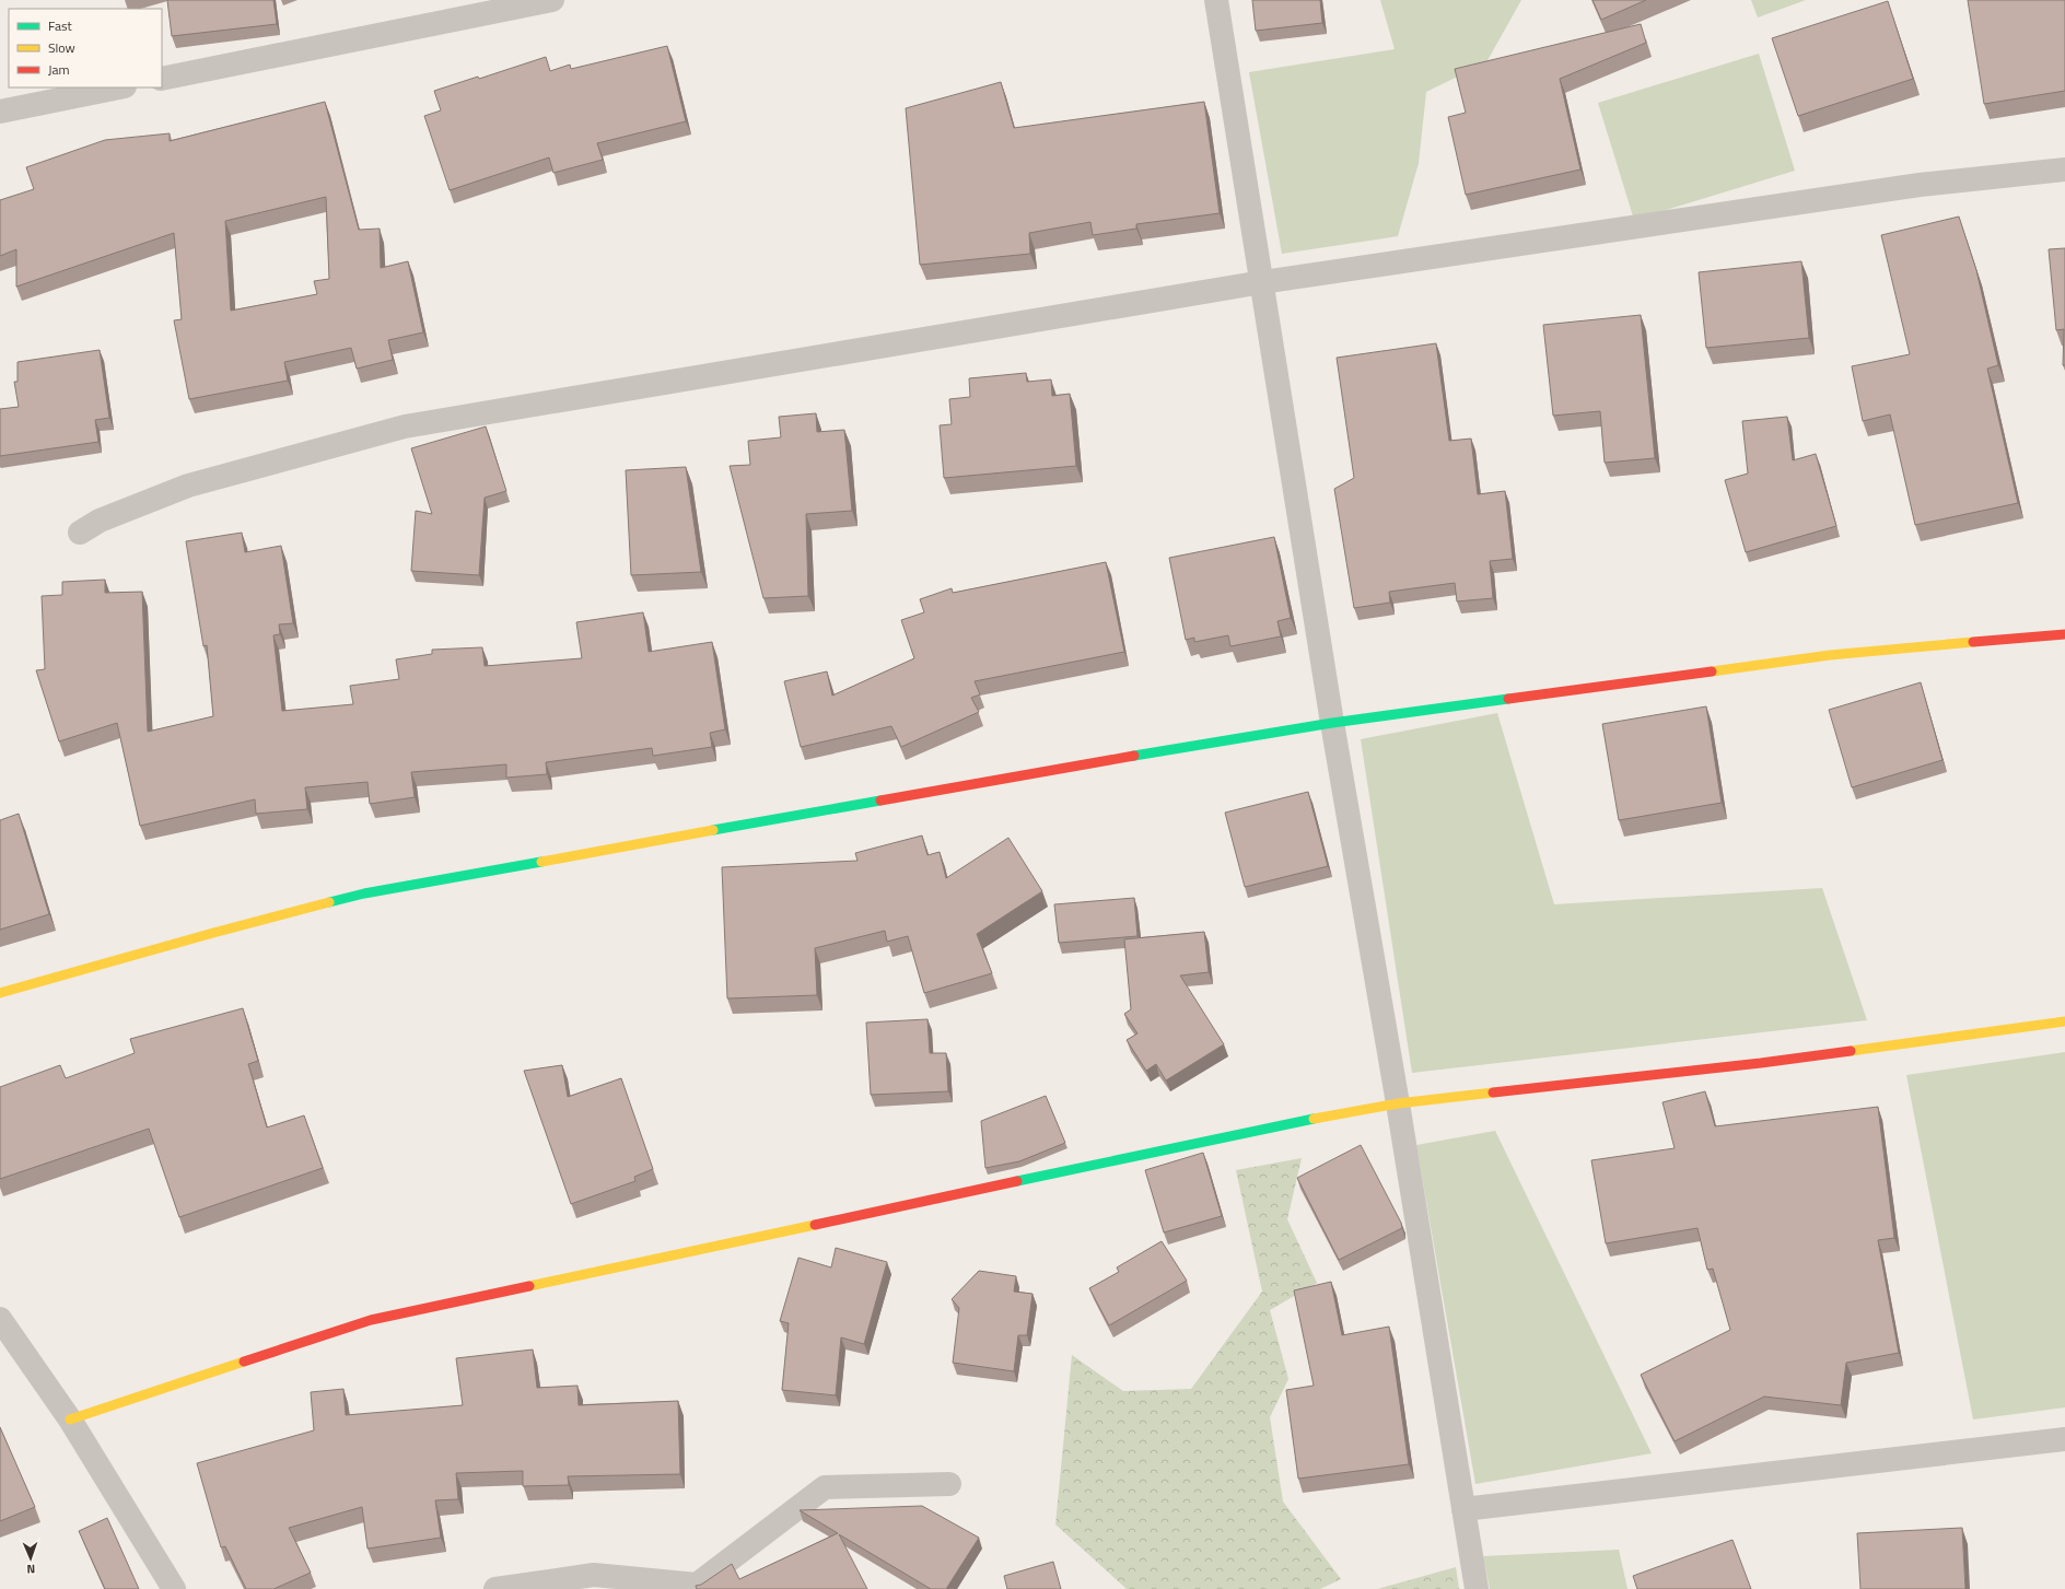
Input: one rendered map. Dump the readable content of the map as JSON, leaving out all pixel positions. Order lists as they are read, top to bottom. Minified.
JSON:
{"legend":["Fast","Slow","Jam"],"north":"bottom"}
